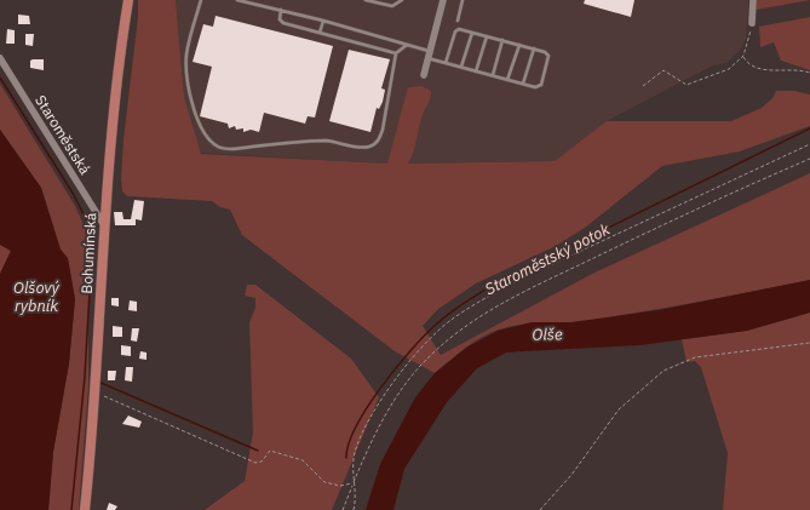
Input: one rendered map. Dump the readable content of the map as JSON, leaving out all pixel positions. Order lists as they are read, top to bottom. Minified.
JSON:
{"streets":{"main road":["Bohumínská"],"street":["Staroměstská"]},"crossings":[["Staroměstská","Bohumínská"]],"water":["Staroměstský potok","Olšový rybník","Olše"]}
